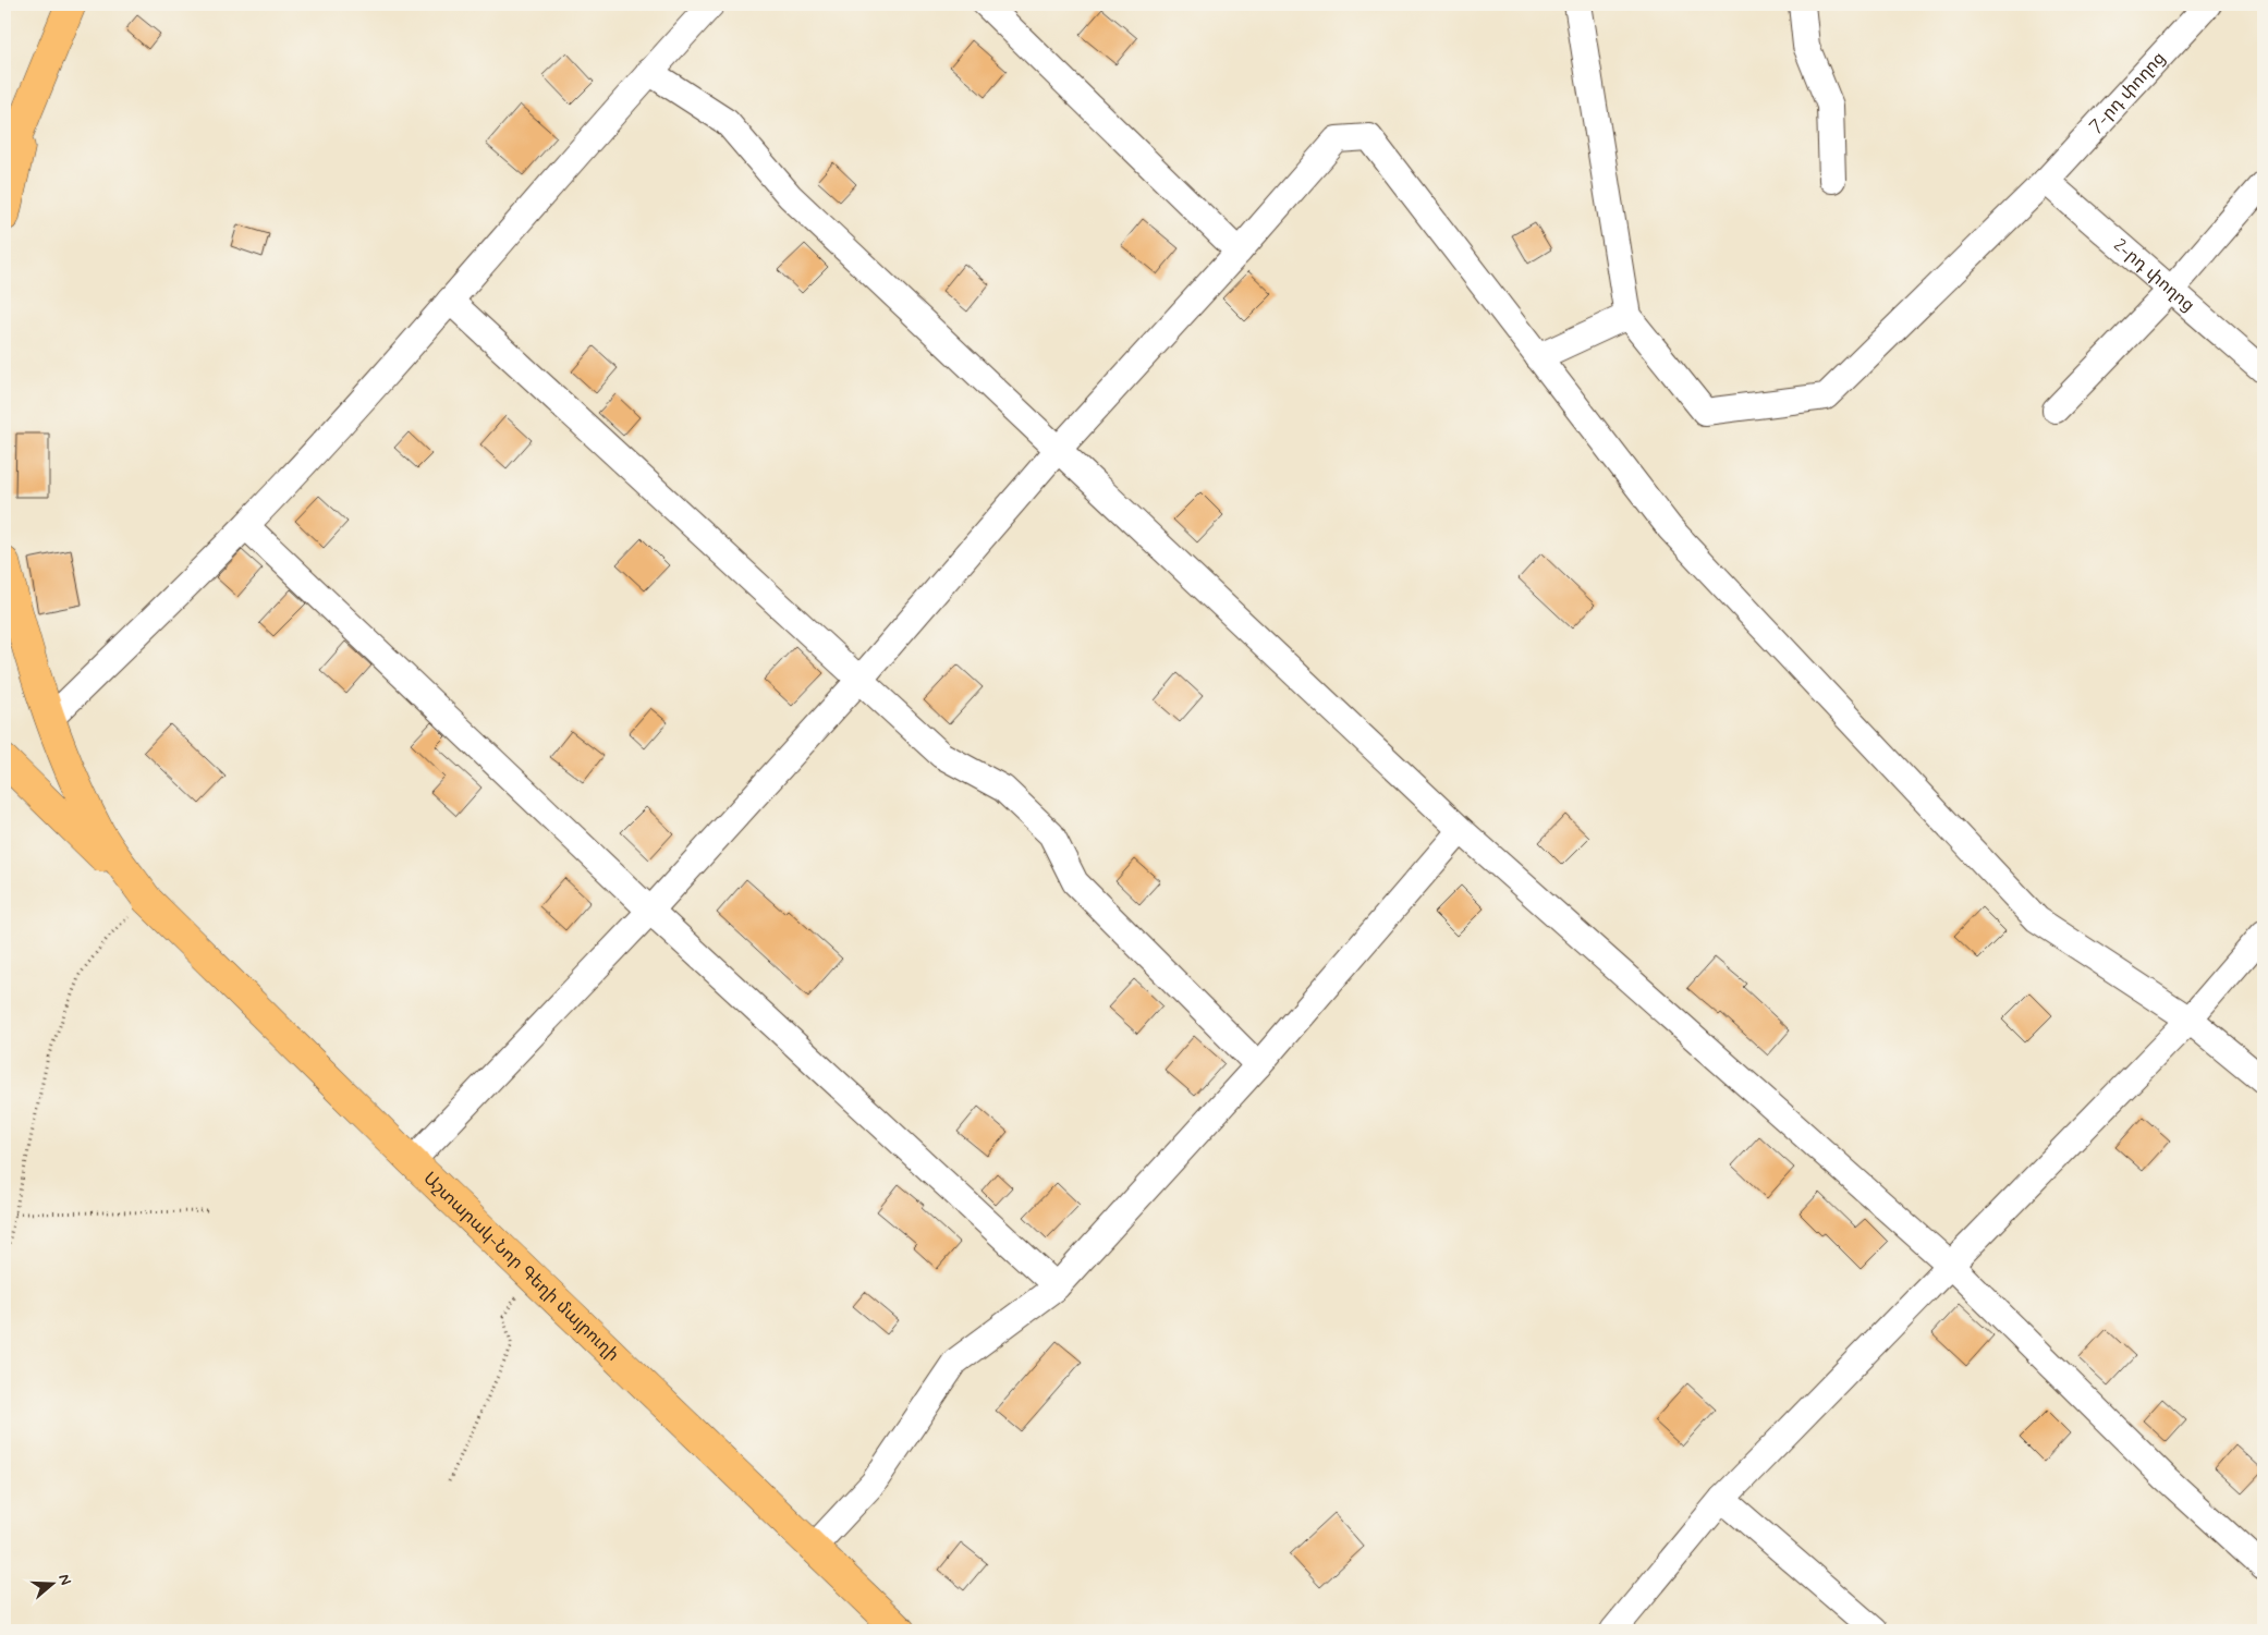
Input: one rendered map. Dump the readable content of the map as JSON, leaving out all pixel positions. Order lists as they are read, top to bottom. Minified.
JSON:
{"streets":{"main road":["Աշտարակ-Նոր Գեղի մայրուղի"],"street":["7-րդ փողոց","2-րդ փողոց"]},"crossings":[["7-րդ փողոց","2-րդ փողոց"]],"north":"right"}
